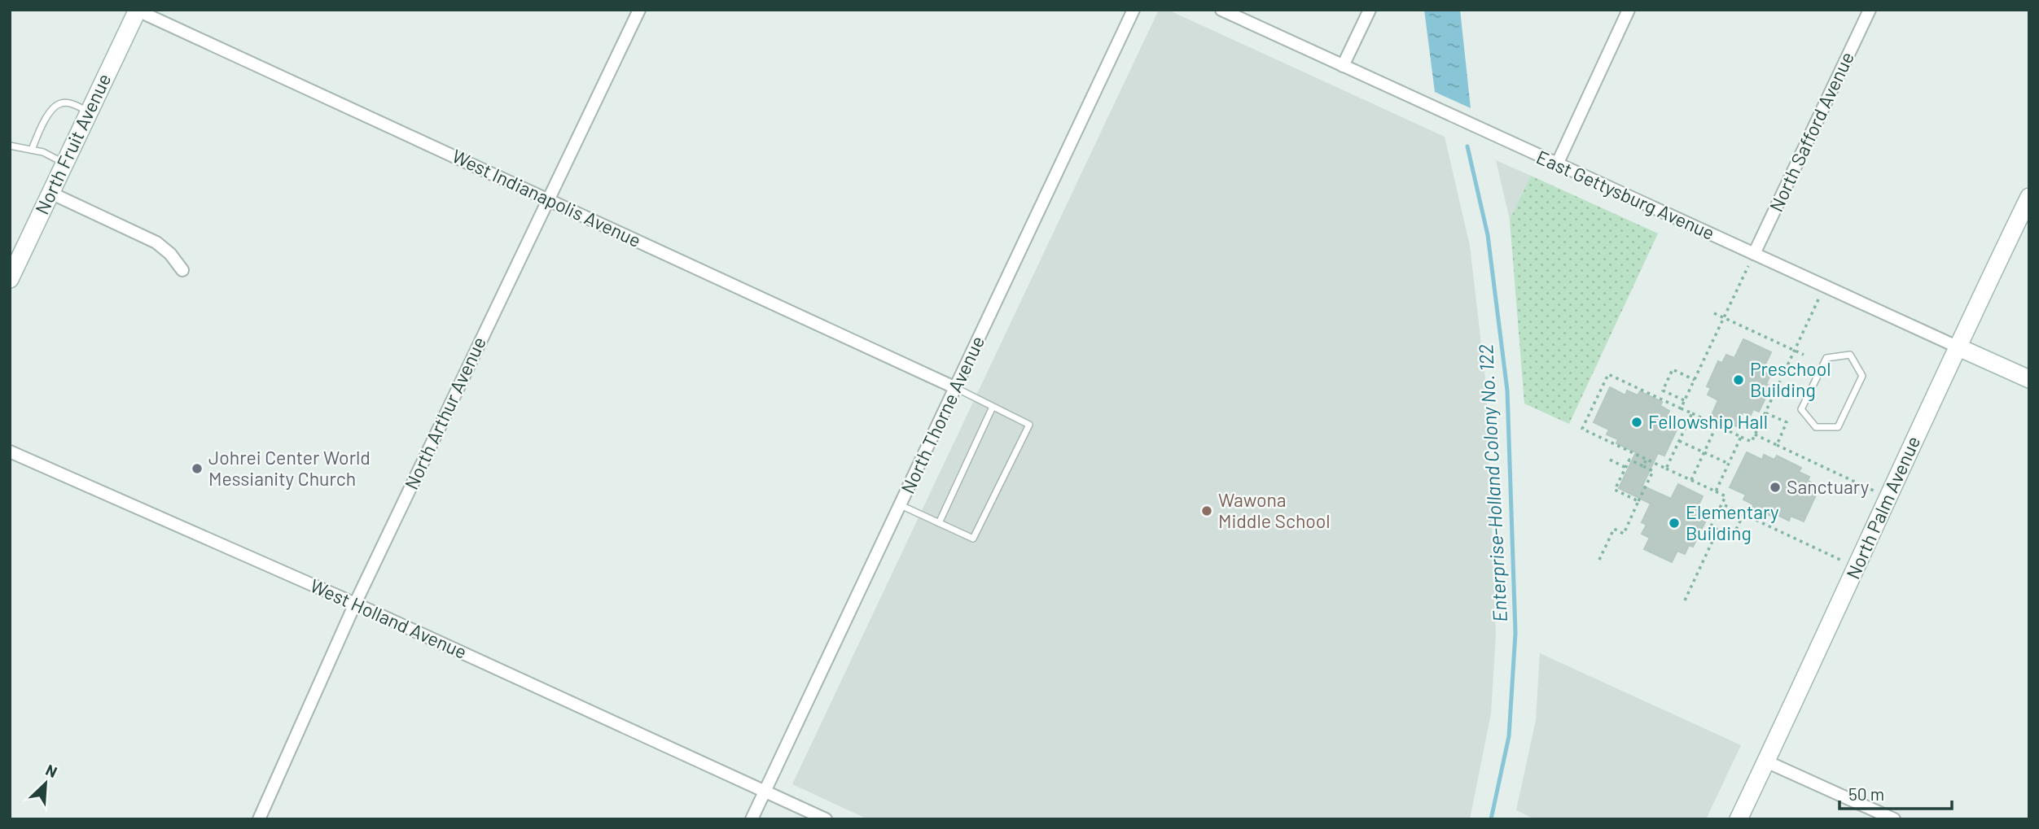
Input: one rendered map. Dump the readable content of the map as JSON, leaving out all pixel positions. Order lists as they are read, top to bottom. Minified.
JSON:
{"streets":{"main road":["North Fruit Avenue","East Gettysburg Avenue","North Palm Avenue"],"street":["North Safford Avenue","West Indianapolis Avenue","North Arthur Avenue","North Thorne Avenue","West Holland Avenue"]},"crossings":[["North Safford Avenue","East Gettysburg Avenue"],["North Fruit Avenue","West Indianapolis Avenue"],["East Gettysburg Avenue","North Palm Avenue"],["West Indianapolis Avenue","North Arthur Avenue"],["West Indianapolis Avenue","North Thorne Avenue"],["North Arthur Avenue","West Holland Avenue"],["North Thorne Avenue","West Holland Avenue"]],"water":["Enterprise-Holland Colony No. 122"],"places":["Preschool Building","Fellowship Hall","Johrei Center World Messianity Church","Sanctuary","Wawona Middle School","Elementary Building"],"scale_bar":"50 m","north":"top right"}
